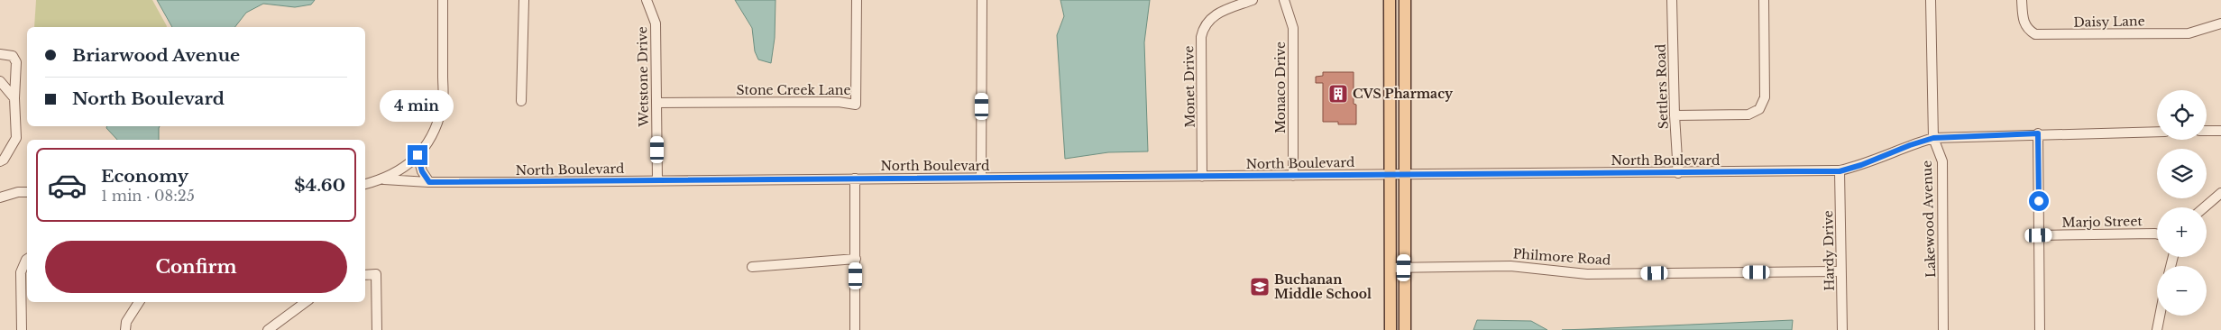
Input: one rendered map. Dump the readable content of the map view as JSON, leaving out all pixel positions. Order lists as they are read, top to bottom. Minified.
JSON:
{"streets":{"street":["Daisy Lane","Wetstone Drive","Monet Drive","Settlers Road","Monaco Drive","Stone Creek Lane","North Boulevard","Lakewood Avenue","Marjo Street","Hardy Drive","Philmore Road"]},"crossings":[["Wetstone Drive","Stone Creek Lane"],["Wetstone Drive","North Boulevard"],["Monet Drive","North Boulevard"],["Settlers Road","North Boulevard"],["Monaco Drive","North Boulevard"],["North Boulevard","Lakewood Avenue"],["North Boulevard","Hardy Drive"],["Hardy Drive","Philmore Road"]],"places":{"building":["CVS Pharmacy"],"school or university":["Buchanan Middle School"]},"page":{"banner":["Briarwood Avenue","North Boulevard"],"map_buttons":["+","−"],"bubble":"4 min","list":[{"name":"Economy","note":"1 min · 08:25","value":"$4.60"}],"buttons":"Confirm"}}
